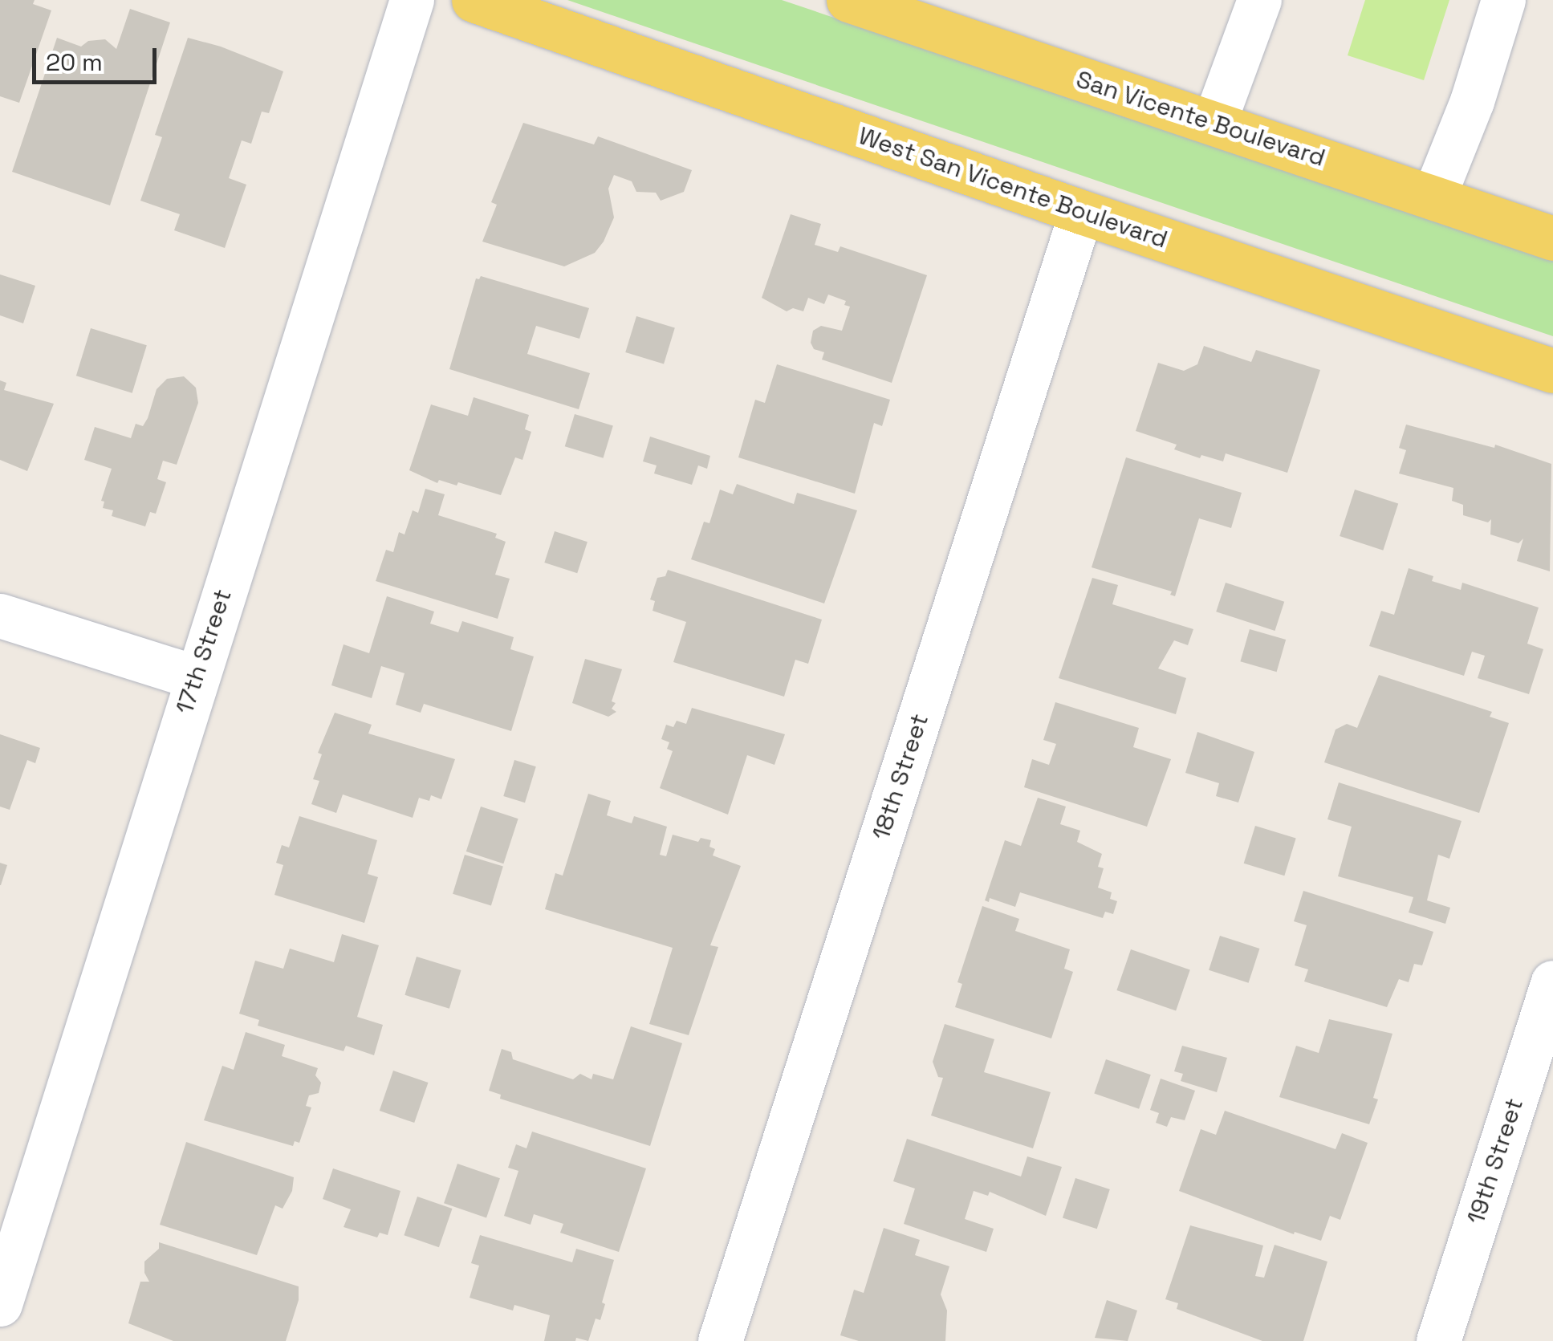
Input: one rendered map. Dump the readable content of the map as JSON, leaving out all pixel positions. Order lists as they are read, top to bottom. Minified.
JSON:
{"streets":{"main road":["San Vicente Boulevard","West San Vicente Boulevard"],"street":["17th Street","18th Street","19th Street"]},"crossings":[["West San Vicente Boulevard","18th Street"]],"scale_bar":"20 m"}
